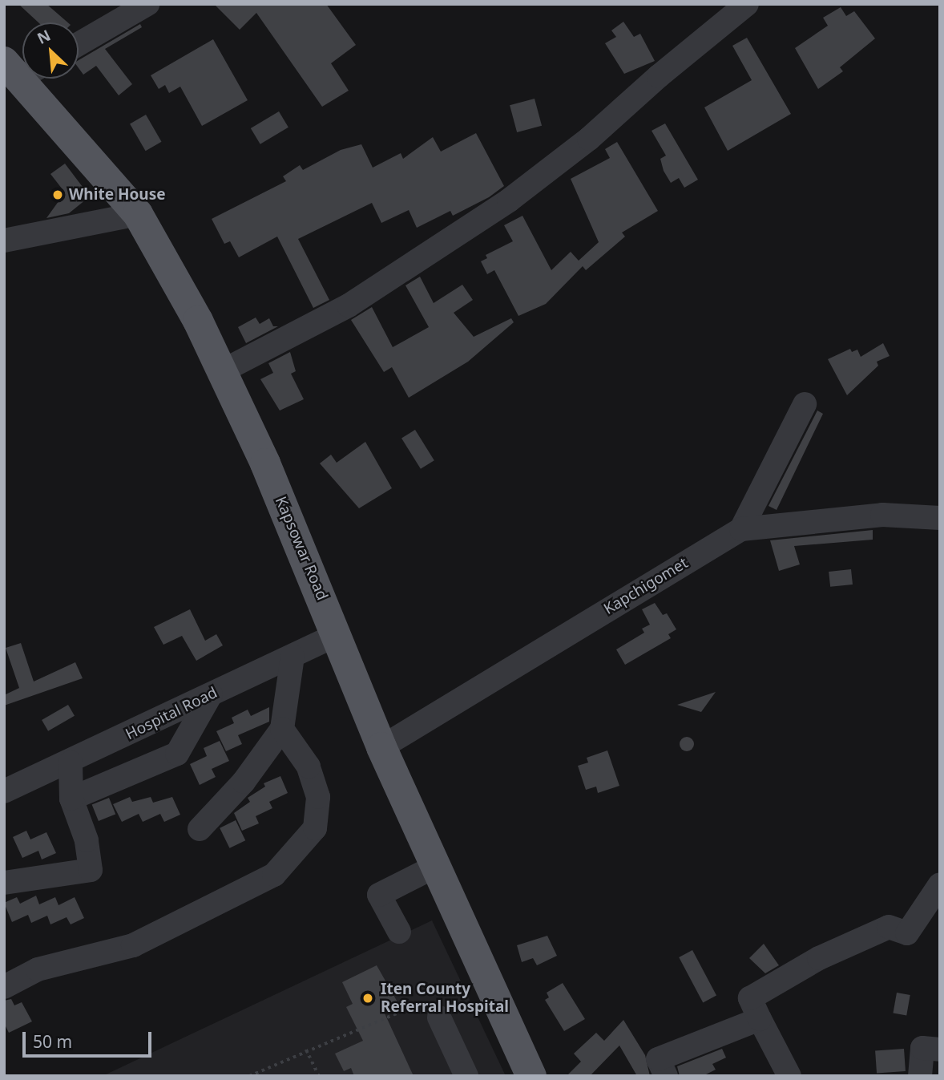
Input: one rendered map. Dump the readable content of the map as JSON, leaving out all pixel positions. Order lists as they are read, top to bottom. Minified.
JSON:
{"streets":{"main road":["Kapsowar Road"],"street":["Kapchigomet","Hospital Road"]},"crossings":[["Kapsowar Road","Kapchigomet"],["Kapsowar Road","Hospital Road"]],"places":["White House","Iten County Referral Hospital"],"scale_bar":"50 m","north":"top left"}
